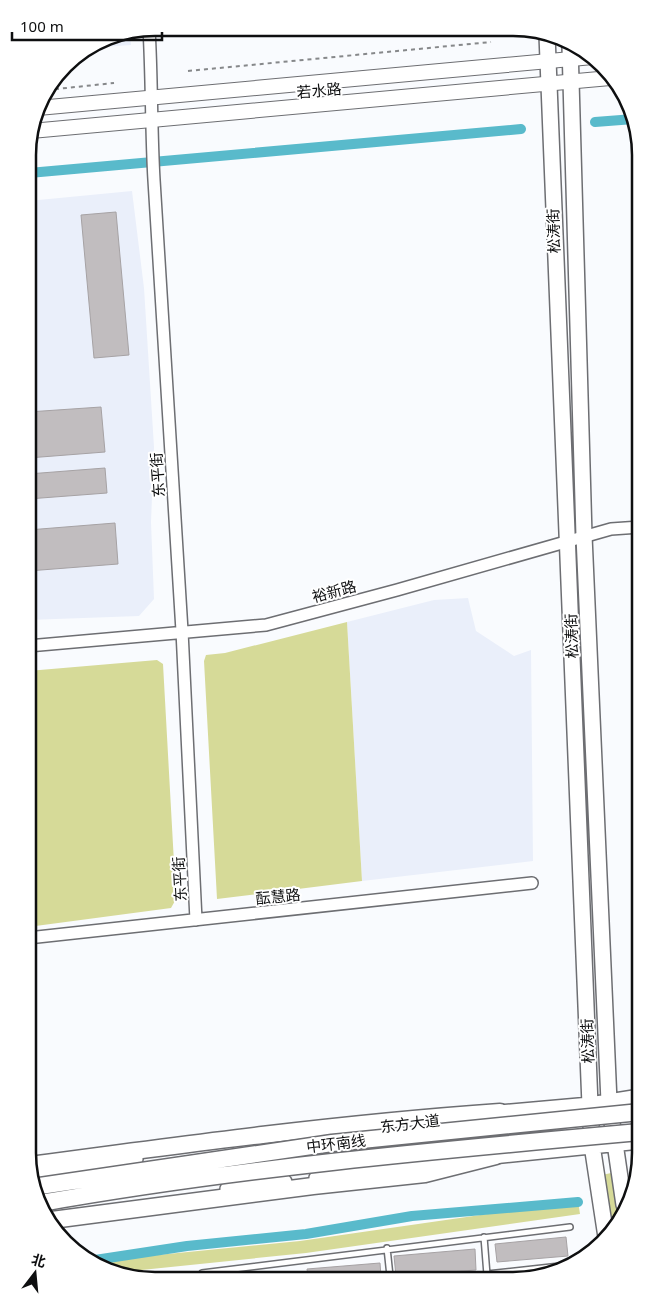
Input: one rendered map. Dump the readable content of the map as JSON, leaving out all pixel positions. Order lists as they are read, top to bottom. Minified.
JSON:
{"streets":{"highway":["中环南线"],"main road":["若水路","松涛街","东方大道"],"street":["东平街","裕新路","酝慧路"]},"crossings":[["若水路","松涛街"],["若水路","东平街"],["松涛街","裕新路"],["松涛街","东方大道"],["东平街","裕新路"],["东平街","酝慧路"]],"scale_bar":"100 m","north":"top"}
